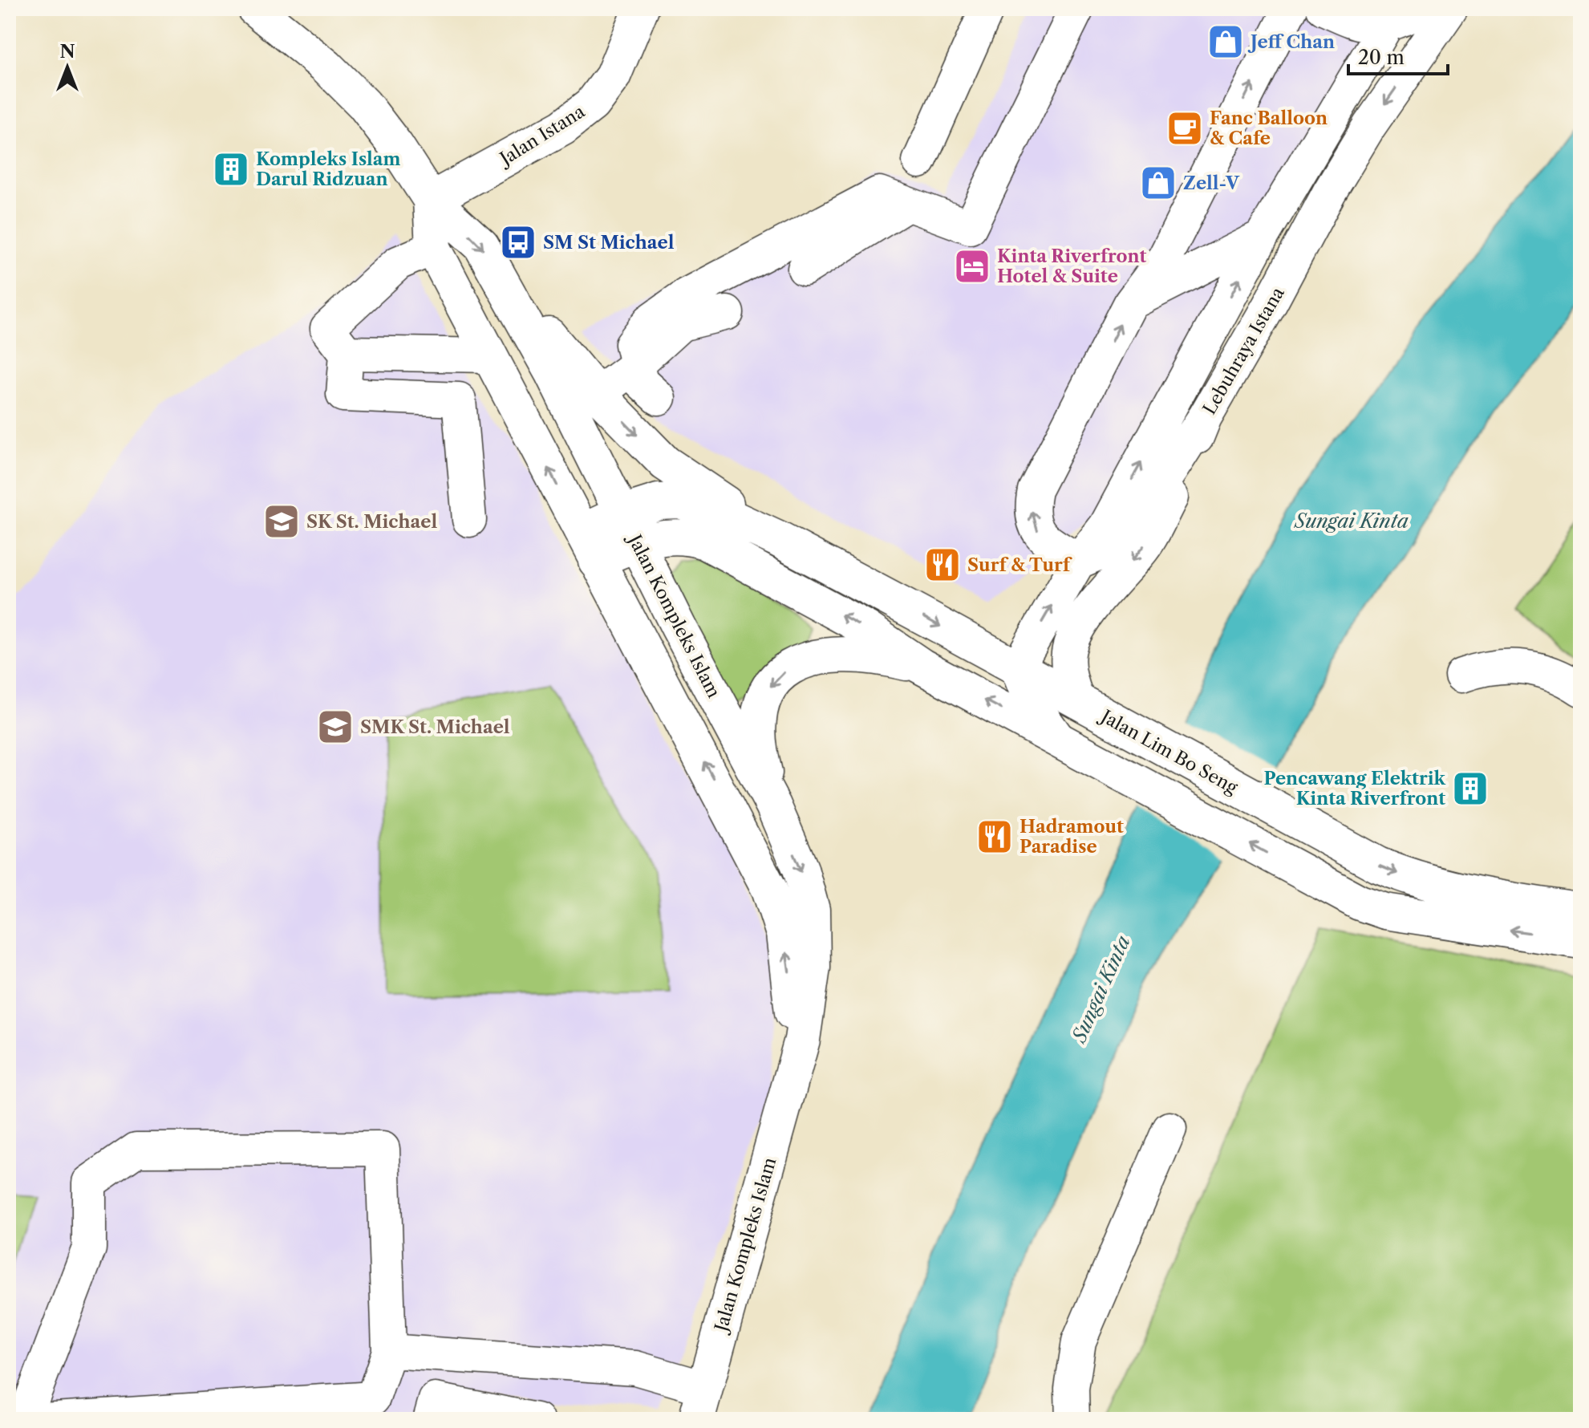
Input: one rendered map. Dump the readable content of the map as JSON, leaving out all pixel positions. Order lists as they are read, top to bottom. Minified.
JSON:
{"streets":{"main road":["Jalan Istana","Jalan Kompleks Islam","Jalan Lim Bo Seng"],"street":["Lebuhraya Istana"]},"crossings":[["Jalan Istana","Jalan Kompleks Islam"],["Lebuhraya Istana","Jalan Lim Bo Seng"]],"water":["Sungai Kinta"],"places":{"shop":["Jeff Chan","Zell-V"],"cafe":["Fanc Balloon & Cafe"],"building":["Kompleks Islam Darul Ridzuan","Pencawang Elektrik Kinta Riverfront"],"bus stop":["SM St Michael"],"hotel":["Kinta Riverfront Hotel & Suite"],"school or university":["SK St. Michael","SMK St. Michael"],"restaurant":["Surf & Turf","Hadramout Paradise"]},"scale_bar":"20 m","north":"top"}
